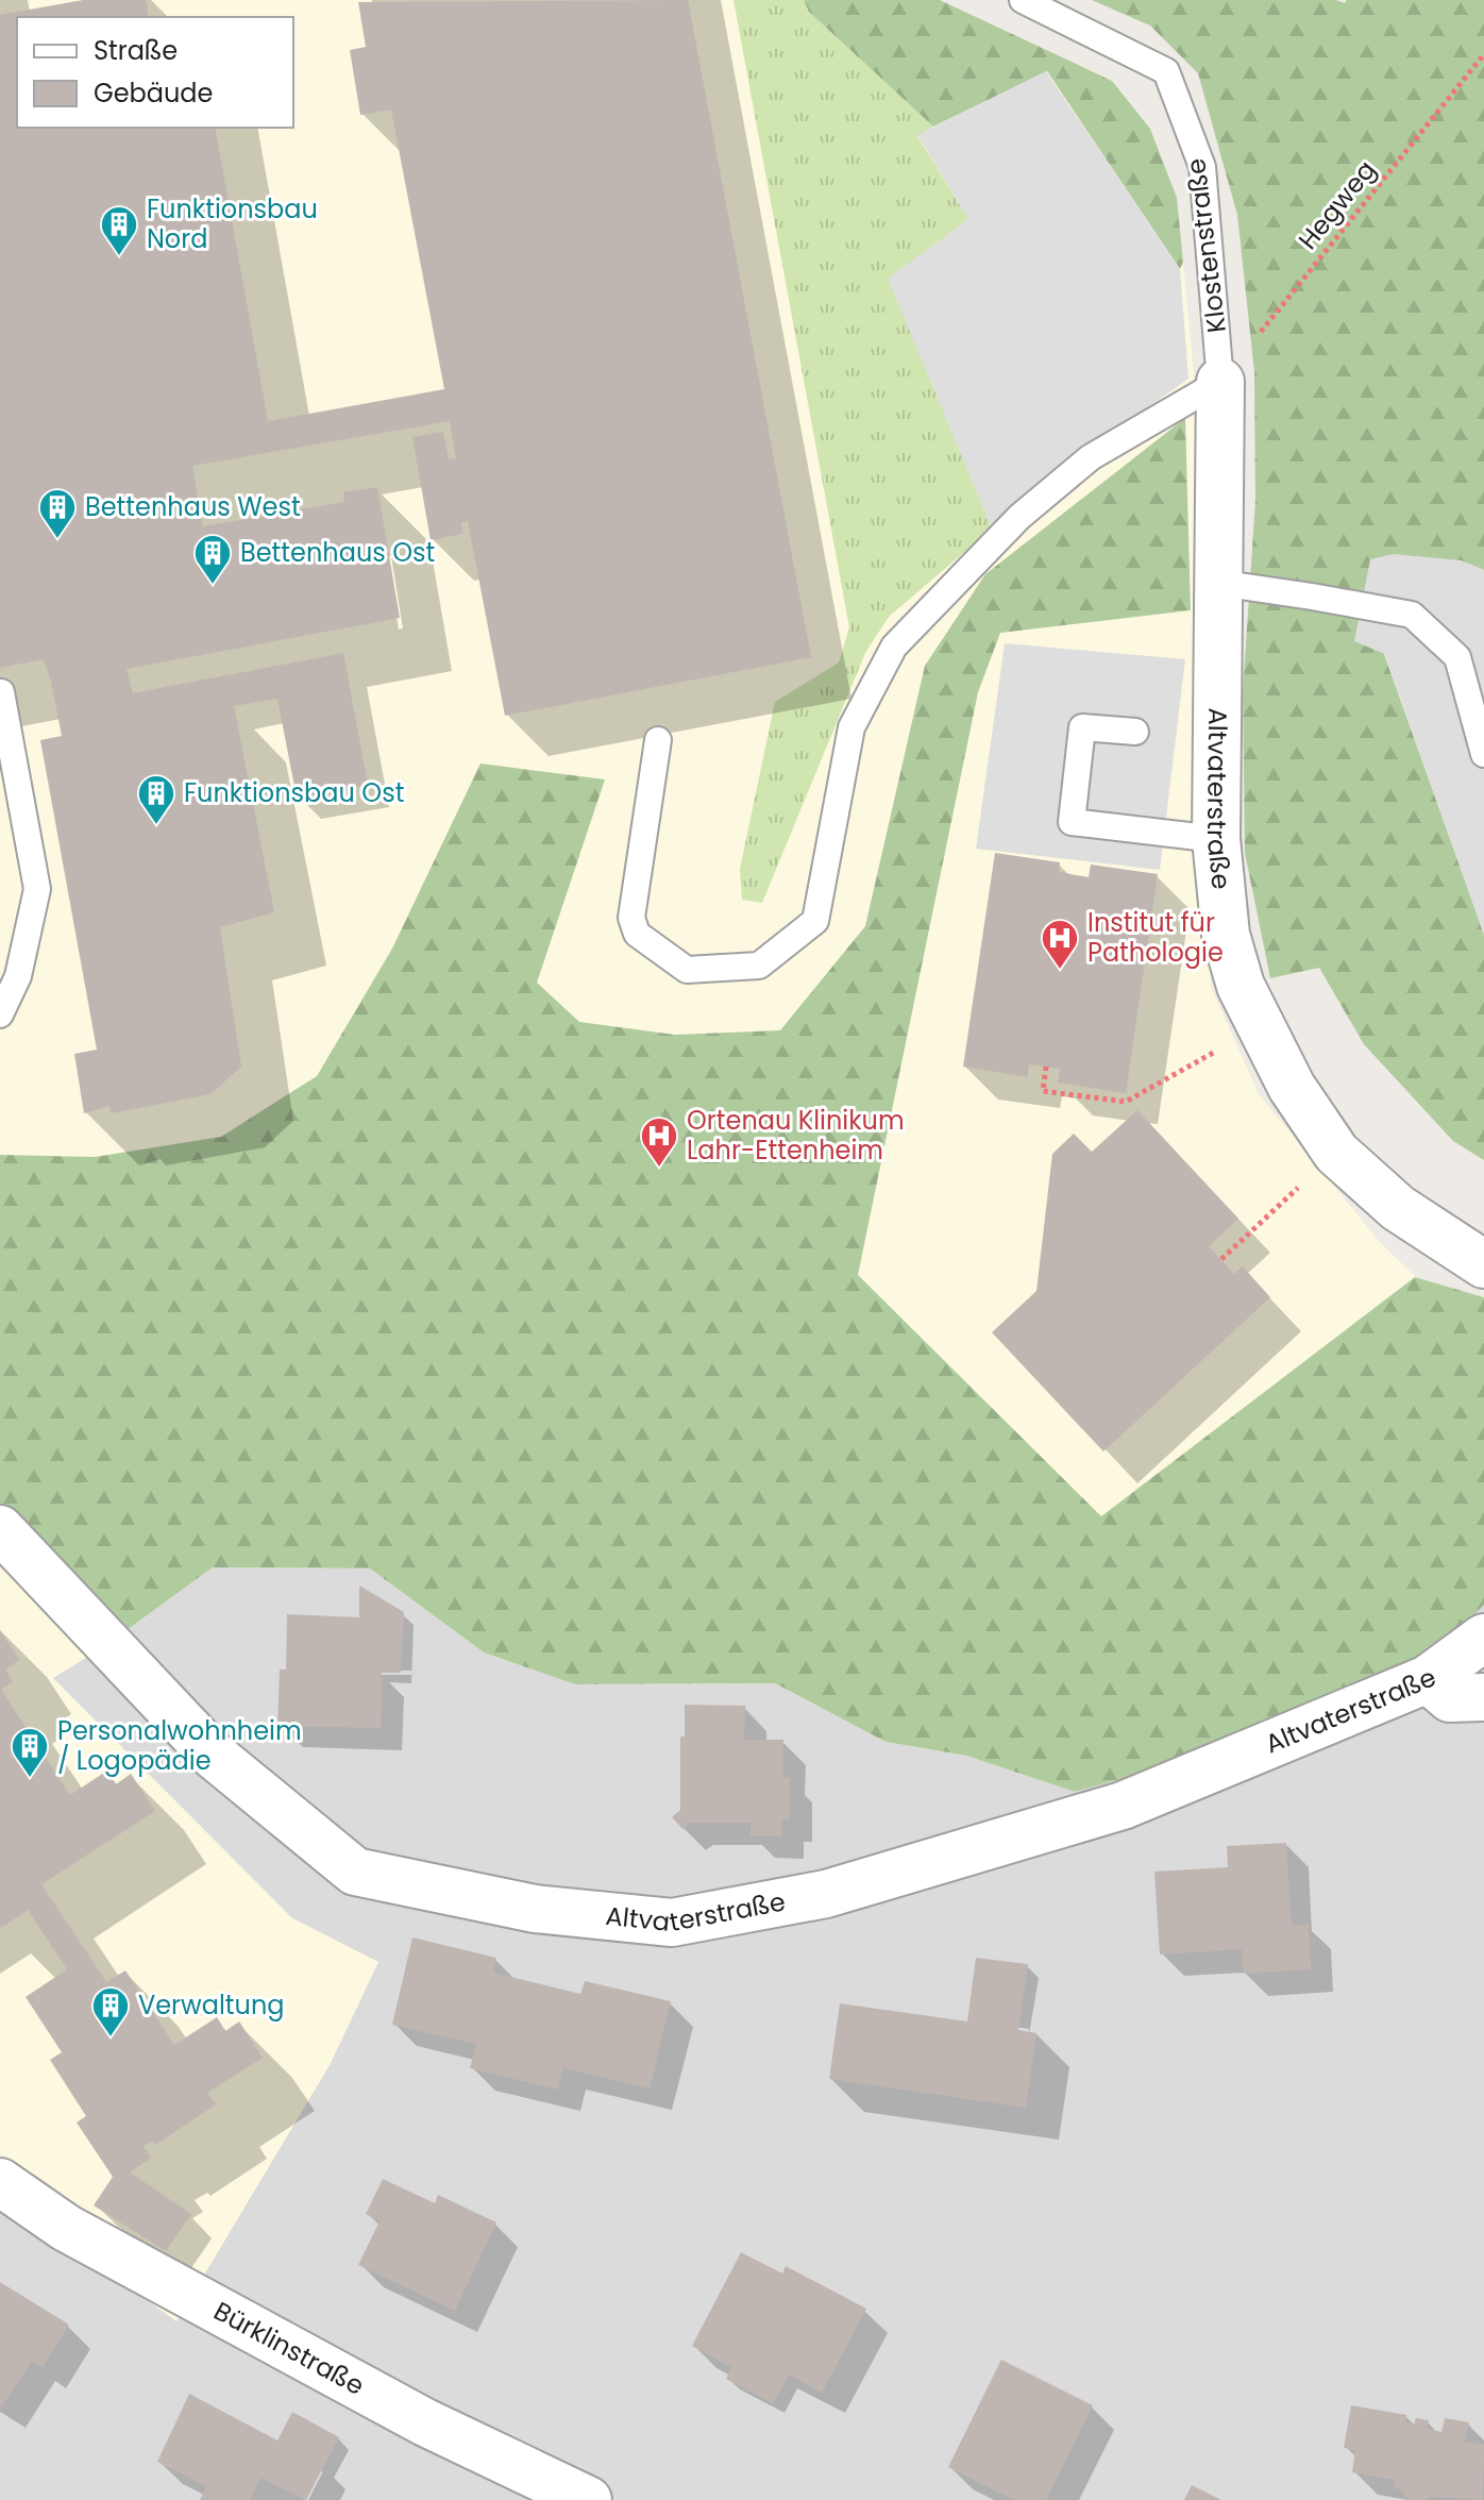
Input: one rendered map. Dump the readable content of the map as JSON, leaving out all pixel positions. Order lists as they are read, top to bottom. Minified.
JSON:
{"streets":{"street":["Altvaterstraße","Bürklinstraße"],"lane":["Klostenstraße"],"path":["Hegweg"]},"crossings":[["Hegweg","Klostenstraße"],["Hegweg","Altvaterstraße"],["Klostenstraße","Altvaterstraße"]],"places":{"building":["Funktionsbau Nord","Bettenhaus West","Bettenhaus Ost","Funktionsbau Ost","Personalwohnheim / Logopädie","Verwaltung"],"hospital":["Institut für Pathologie","Ortenau Klinikum Lahr-Ettenheim"]},"legend":["Straße","Gebäude"]}
